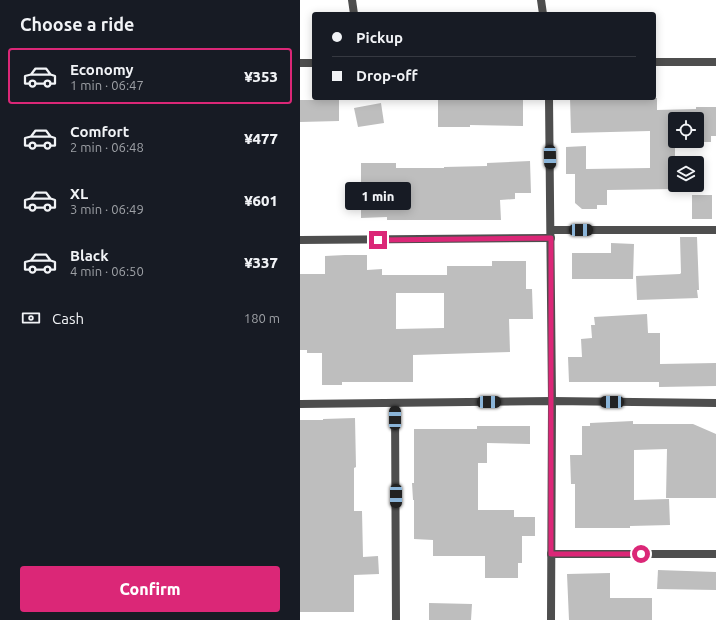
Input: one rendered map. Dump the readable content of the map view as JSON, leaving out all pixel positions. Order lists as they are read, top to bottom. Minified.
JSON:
{"page":{"heading":"Choose a ride","banner":["Pickup","Drop-off"],"list":[{"name":"Economy","note":"1 min · 06:47","value":"¥353"},{"name":"Comfort","note":"2 min · 06:48","value":"¥477"},{"name":"XL","note":"3 min · 06:49","value":"¥601"},{"name":"Black","note":"4 min · 06:50","value":"¥337"}],"bubble":"1 min","pay":["Cash","180 m"],"buttons":"Confirm"}}
